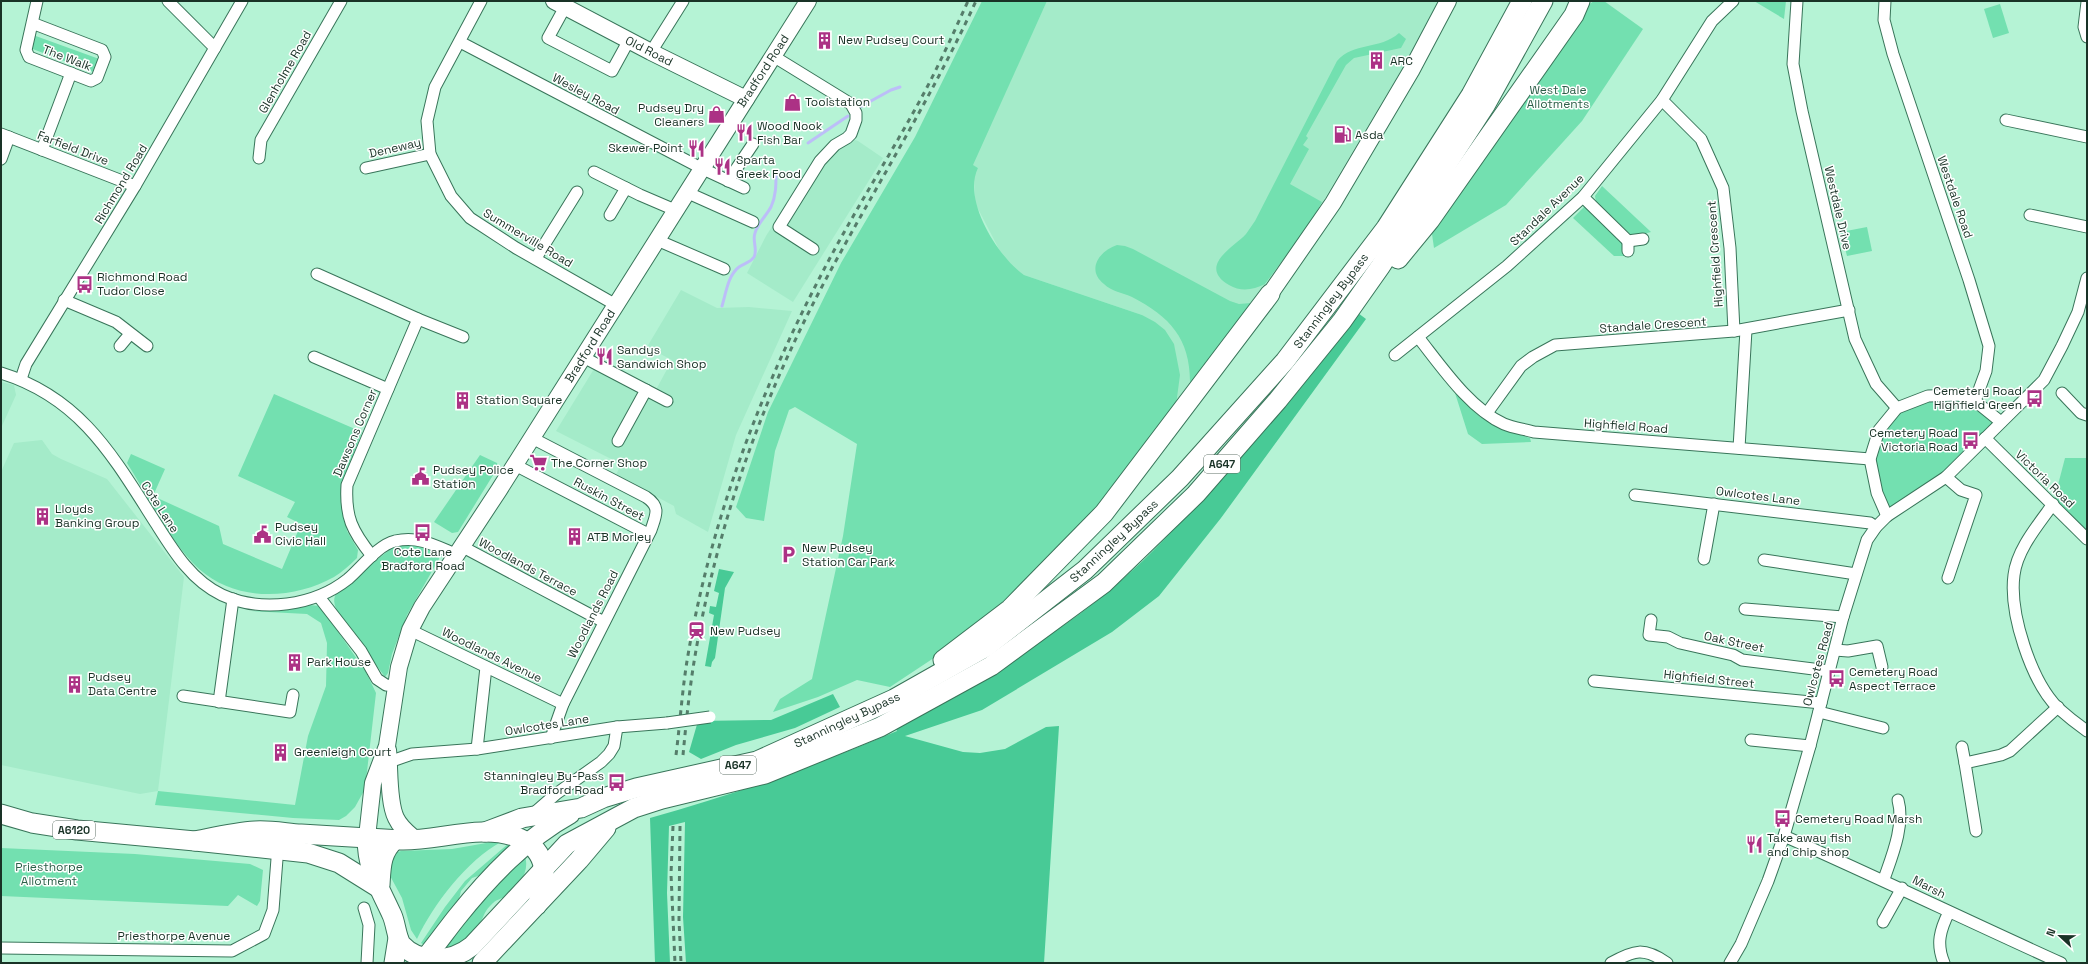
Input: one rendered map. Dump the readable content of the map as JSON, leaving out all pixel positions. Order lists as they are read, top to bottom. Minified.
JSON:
{"streets":{"highway":["Stanningley Bypass","A647","A6120"],"main road":["Old Road","Bradford Road"],"street":["The Walk","Glenholme Road","Wesley Road","Farfield Drive","Deneway","Richmond Road","Westdale Road","Westdale Drive","Standale Avenue","Summerville Road","Highfield Crescent","Standale Crescent","Highfield Road","Dawsons Corner","Victoria Road","Owlcotes Lane","Ruskin Street","Cote Lane","Woodlands Terrace","Woodlands Road","Oak Street","Woodlands Avenue","Owlcotes Road","Highfield Street","Marsh","Priesthorpe Avenue"]},"crossings":[["Old Road","Bradford Road"],["Bradford Road","Wesley Road"],["Bradford Road","Summerville Road"],["Bradford Road","Owlcotes Lane"],["Bradford Road","Ruskin Street"],["Bradford Road","Cote Lane"],["Bradford Road","Woodlands Terrace"],["Bradford Road","Woodlands Road"],["Bradford Road","Woodlands Avenue"],["Bradford Road","A6120"],["Wesley Road","Summerville Road"],["Farfield Drive","Richmond Road"],["Deneway","Summerville Road"],["Richmond Road","Cote Lane"],["Westdale Drive","Standale Crescent"],["Standale Avenue","Highfield Crescent"],["Standale Avenue","Highfield Road"],["Highfield Crescent","Standale Crescent"],["Stanningley Bypass","A647"],["Standale Crescent","Highfield Road"],["Dawsons Corner","Cote Lane"],["Victoria Road","Owlcotes Road"],["Owlcotes Lane","Woodlands Road"],["Owlcotes Lane","Owlcotes Road"],["Ruskin Street","Woodlands Road"],["Cote Lane","Woodlands Terrace"],["Woodlands Terrace","Woodlands Road"],["Woodlands Road","Woodlands Avenue"],["Oak Street","Owlcotes Road"],["Owlcotes Road","Highfield Street"],["Owlcotes Road","Marsh"],["A6120","Priesthorpe Avenue"]],"parks":["West Dale Allotments","Priesthorpe Allotment"],"places":{"building":["New Pudsey Court","ARC","Station Square","Lloyds Banking Group","ATB Morley","Park House","Pudsey Data Centre","Greenleigh Court"],"shop":["Toolstation","Pudsey Dry Cleaners"],"restaurant":["Wood Nook Fish Bar","Skewer Point","Sparta Greek Food","Sandys Sandwich Shop","Take away fish and chip shop"],"fuel station":["Asda"],"bus stop":["Richmond Road Tudor Close","Cemetery Road Highfield Green","Cemetery Road Victoria Road","Cote Lane Bradford Road","Cemetery Road Aspect Terrace","Stanningley By-Pass Bradford Road","Cemetery Road Marsh"],"supermarket":["The Corner Shop"],"public building":["Pudsey Police Station","Pudsey Civic Hall"],"parking":["New Pudsey Station Car Park"],"station":["New Pudsey"]},"north":"left"}
